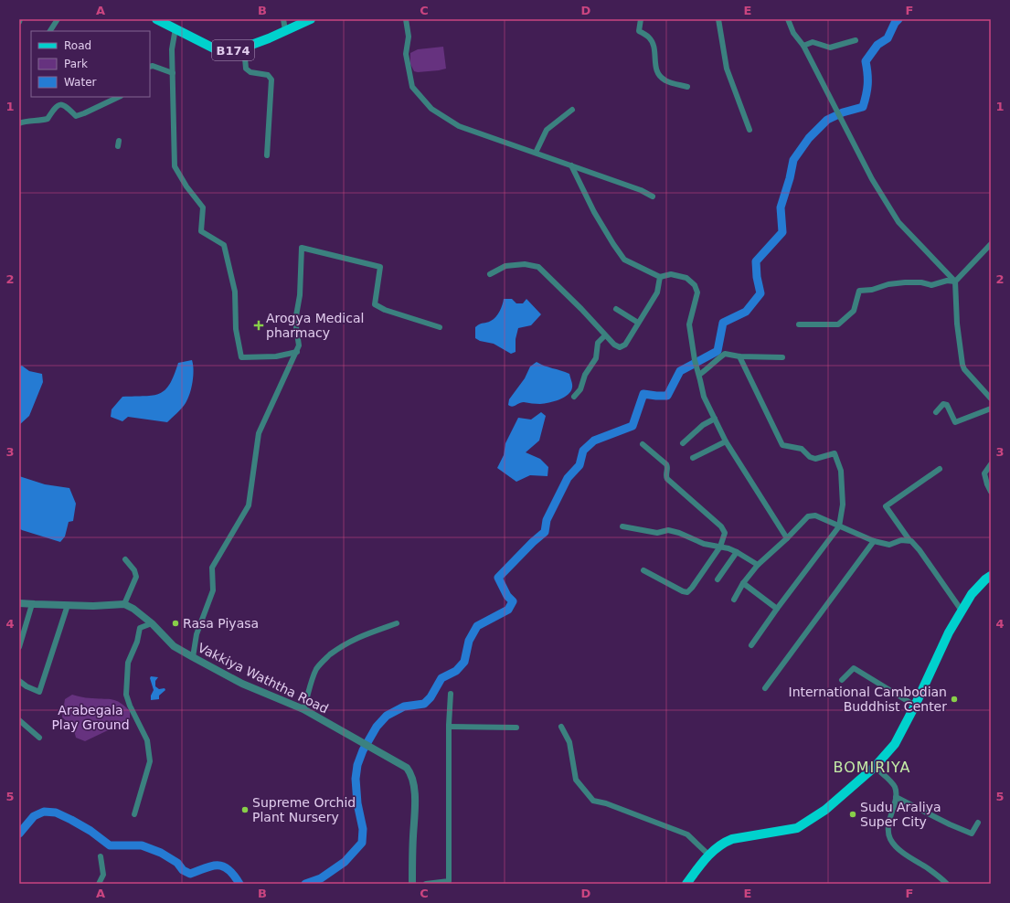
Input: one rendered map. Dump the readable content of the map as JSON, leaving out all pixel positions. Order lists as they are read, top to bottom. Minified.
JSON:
{"streets":{"main road":["B174"],"street":["Vakkiya Waththa Road"]},"districts":["BOMIRIYA"],"parks":["Arabegala Play Ground"],"places":{"health":["Arogya Medical pharmacy"],"other":["Rasa Piyasa","International Cambodian Buddhist Center","Supreme Orchid Plant Nursery","Sudu Araliya Super City"]},"legend":["Road","Park","Water"],"grid":{"columns":["A","B","C","D","E","F"],"rows":["1","2","3","4","5"]}}
